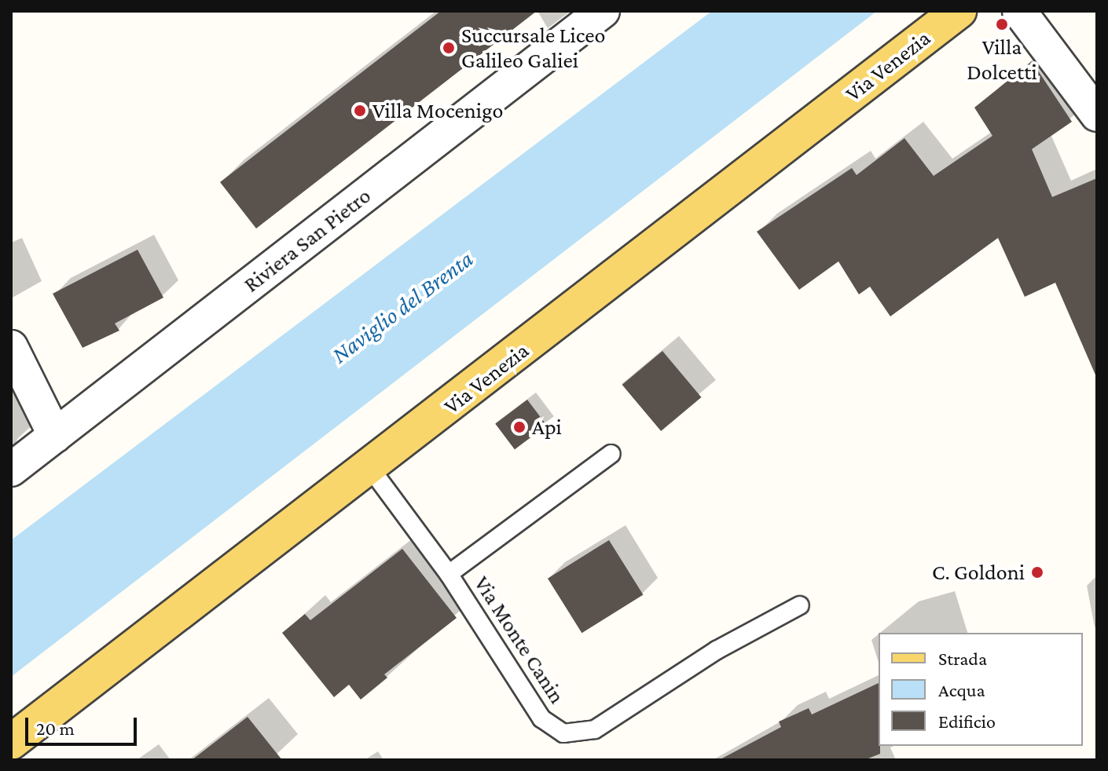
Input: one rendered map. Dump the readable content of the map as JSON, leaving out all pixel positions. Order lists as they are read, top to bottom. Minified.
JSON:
{"streets":{"main road":["Via Venezia"],"street":["Riviera San Pietro"],"lane":["Via Monte Canin"]},"crossings":[["Via Venezia","Via Monte Canin"]],"water":["Naviglio del Brenta"],"places":["Villa Dolcetti","Succursale Liceo Galileo Galiei","Villa Mocenigo","Api","C. Goldoni"],"legend":["Strada","Acqua","Edificio"],"scale_bar":"20 m"}
